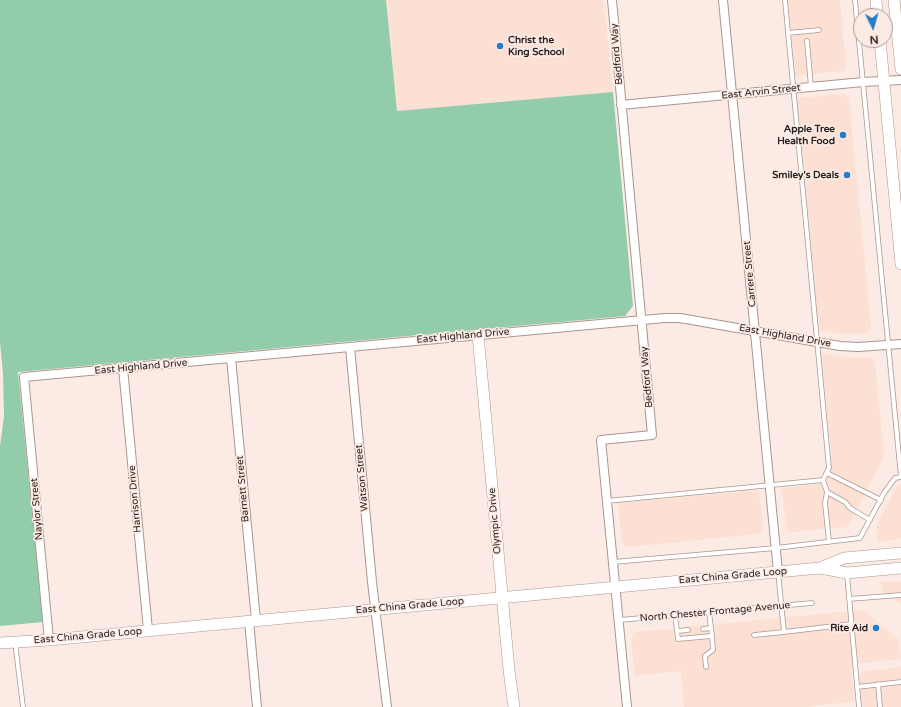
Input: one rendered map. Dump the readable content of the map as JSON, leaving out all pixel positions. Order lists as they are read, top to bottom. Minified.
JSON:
{"streets":{"main road":["Olympic Drive","East China Grade Loop"],"street":["Bedford Way","East Arvin Street","Carrere Street","East Highland Drive","Watson Street","Barnett Street","Harrison Drive","Naylor Street"],"lane":["North Chester Frontage Avenue"]},"crossings":[["Bedford Way","East Arvin Street"],["Bedford Way","East Highland Drive"],["Bedford Way","East China Grade Loop"],["Bedford Way","North Chester Frontage Avenue"],["East Arvin Street","Carrere Street"],["Carrere Street","East Highland Drive"],["Carrere Street","East China Grade Loop"],["East Highland Drive","Watson Street"],["East Highland Drive","Barnett Street"],["East Highland Drive","Harrison Drive"],["East Highland Drive","Naylor Street"],["East Highland Drive","Olympic Drive"],["Watson Street","East China Grade Loop"],["Barnett Street","East China Grade Loop"],["Harrison Drive","East China Grade Loop"],["Naylor Street","East China Grade Loop"],["Olympic Drive","East China Grade Loop"]],"places":["Christ the King School","Apple Tree Health Food","Smiley's Deals","Rite Aid"],"north":"bottom"}
